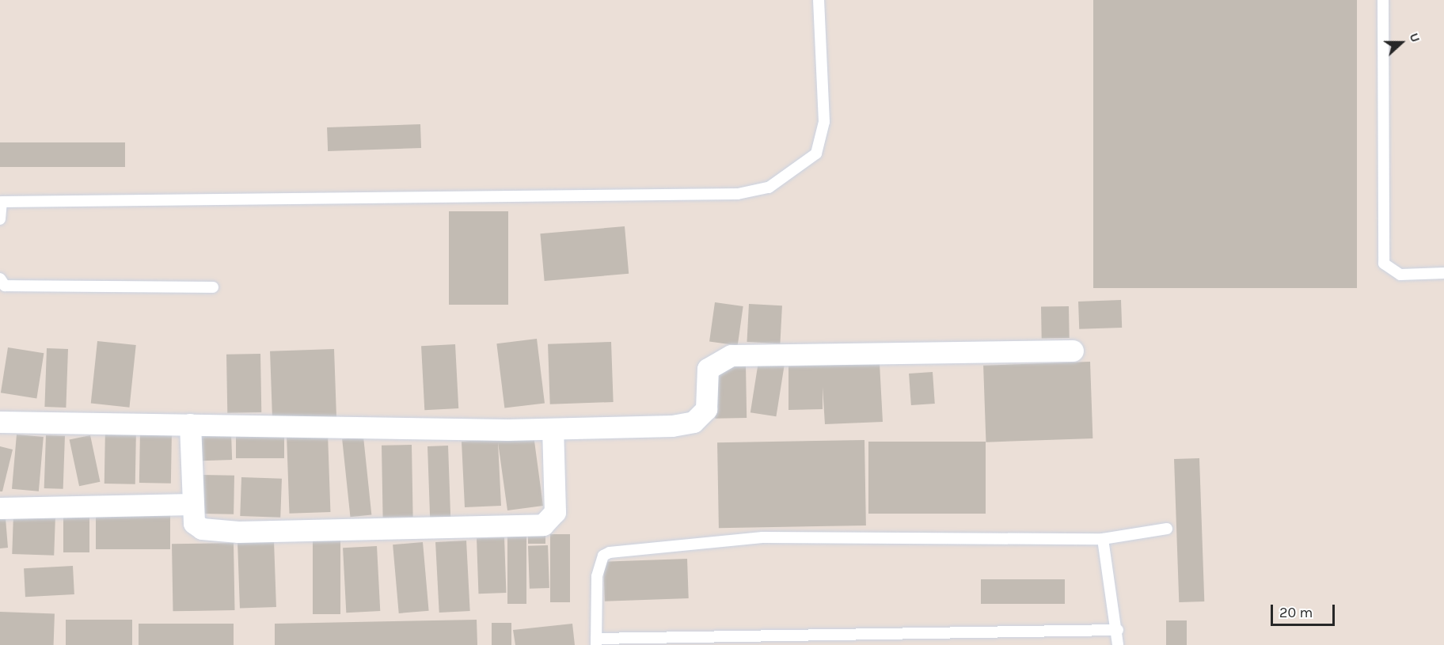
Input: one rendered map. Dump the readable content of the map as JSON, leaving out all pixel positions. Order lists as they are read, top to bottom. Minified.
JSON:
{"scale_bar":"20 m","north":"right"}
